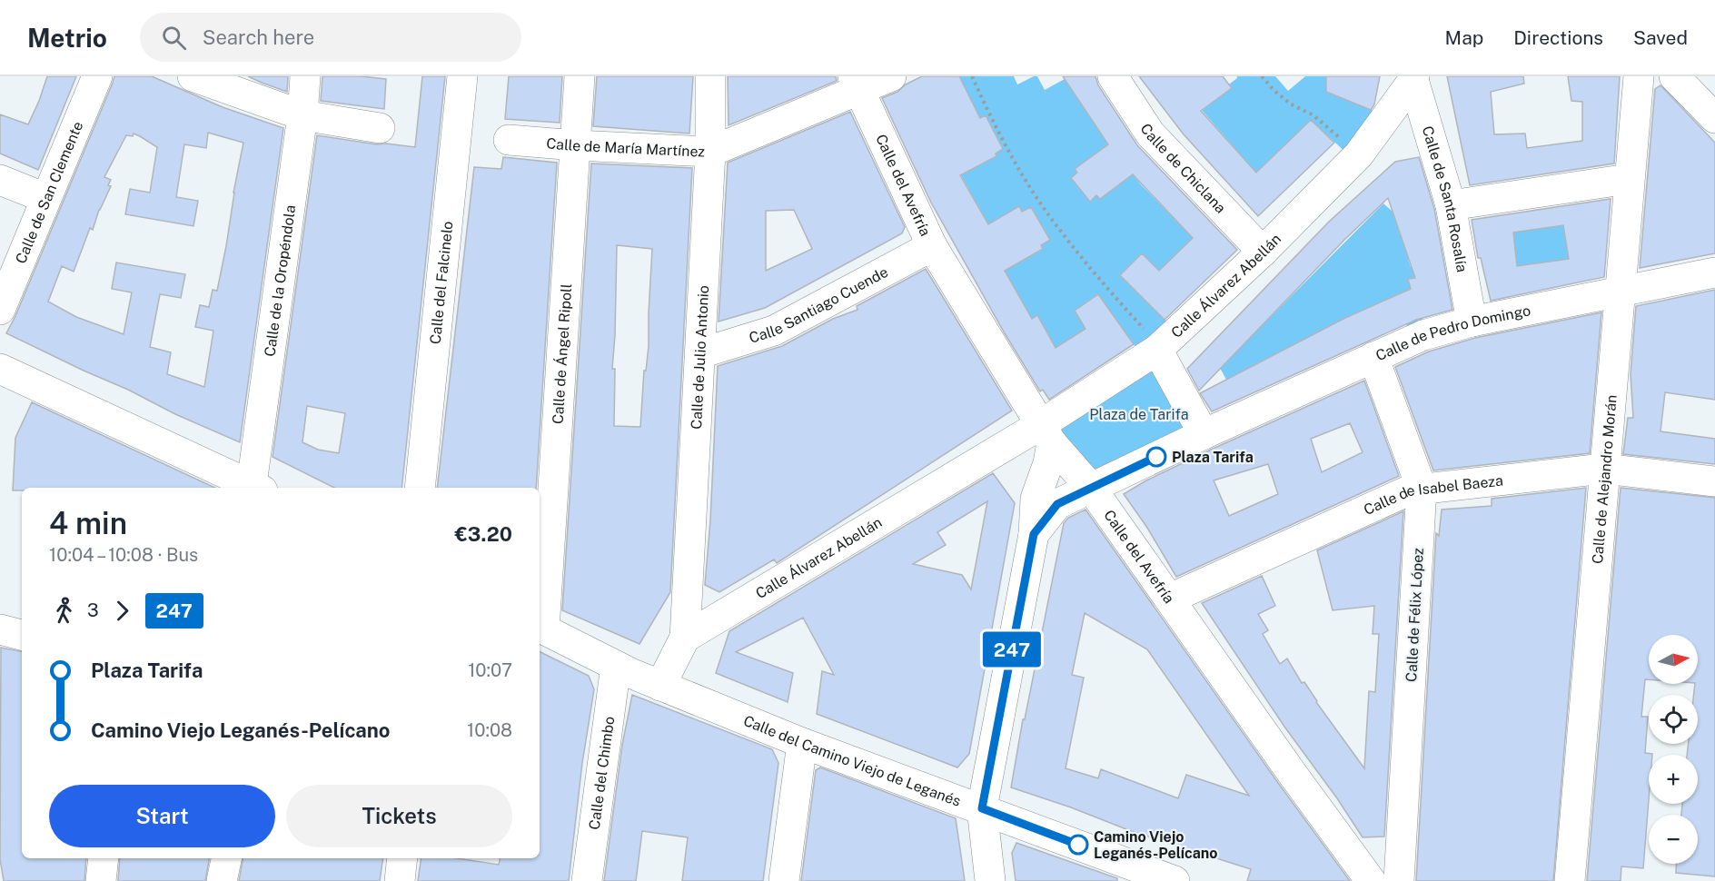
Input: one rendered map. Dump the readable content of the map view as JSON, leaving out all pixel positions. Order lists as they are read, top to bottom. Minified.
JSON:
{"streets":{"street":["Calle de María Martínez","Calle de Chiclana","Calle del Avefría","Calle de San Clemente","Calle de Santa Rosalía","Calle de la Oropéndola","Calle del Falcinelo","Calle Álvarez Abellán","Calle Santiago Cuende","Calle de Pedro Domingo","Calle de Ángel Ripoll","Calle de Julio Antonio","Calle de Alejandro Morán","Calle de Isabel Baeza","Calle de Félix López","Calle del Camino Viejo de Leganés","Calle del Chimbo"]},"crossings":[["Calle de María Martínez","Calle del Avefría"],["Calle de María Martínez","Calle de Ángel Ripoll"],["Calle de María Martínez","Calle de Julio Antonio"],["Calle de Chiclana","Calle Álvarez Abellán"],["Calle del Avefría","Calle Álvarez Abellán"],["Calle del Avefría","Calle Santiago Cuende"],["Calle del Avefría","Calle de Isabel Baeza"],["Calle de Santa Rosalía","Calle Álvarez Abellán"],["Calle de Santa Rosalía","Calle de Pedro Domingo"],["Calle Álvarez Abellán","Calle de Julio Antonio"],["Calle Santiago Cuende","Calle de Julio Antonio"],["Calle de Pedro Domingo","Calle de Alejandro Morán"],["Calle de Pedro Domingo","Calle de Félix López"],["Calle de Ángel Ripoll","Calle del Camino Viejo de Leganés"],["Calle de Alejandro Morán","Calle de Isabel Baeza"],["Calle de Isabel Baeza","Calle de Félix López"],["Calle del Camino Viejo de Leganés","Calle del Chimbo"]],"parks":["Plaza de Tarifa"],"places":["Plaza Tarifa","Camino Viejo Leganés-Pelícano"],"lines":["bus line 247"],"north":"right","page":{"header":"Metrio","search":"Search here","nav":["Map","Directions","Saved"],"on_map":"247","heading":["4 min","10:04 – 10:08 · Bus","€3.20"],"legs":["3","247"],"map_buttons":["+","−"],"list":[{"name":"Plaza Tarifa","value":"10:07"},{"name":"Camino Viejo Leganés-Pelícano","value":"10:08"}],"buttons":["Start","Tickets"]}}
